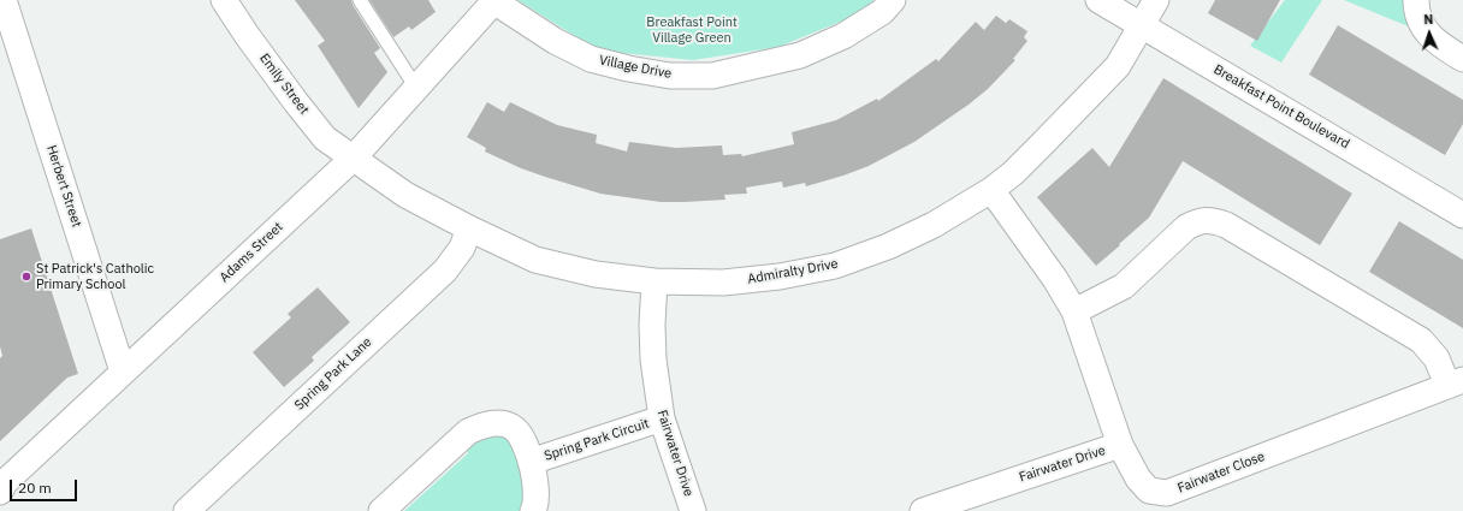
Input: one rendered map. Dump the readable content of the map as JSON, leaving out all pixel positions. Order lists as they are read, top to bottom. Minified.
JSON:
{"streets":{"street":["Village Drive","Emily Street","Breakfast Point Boulevard","Herbert Street","Adams Street","Admiralty Drive","Spring Park Lane","Spring Park Circuit","Fairwater Drive","Fairwater Close"]},"crossings":[["Village Drive","Adams Street"],["Emily Street","Adams Street"],["Emily Street","Admiralty Drive"],["Breakfast Point Boulevard","Admiralty Drive"],["Herbert Street","Adams Street"],["Adams Street","Admiralty Drive"],["Admiralty Drive","Spring Park Lane"],["Admiralty Drive","Fairwater Drive"],["Admiralty Drive","Fairwater Close"],["Spring Park Circuit","Fairwater Drive"],["Fairwater Drive","Fairwater Close"]],"parks":["Breakfast Point Village Green"],"places":["St Patrick's Catholic Primary School"],"scale_bar":"20 m","north":"top"}
